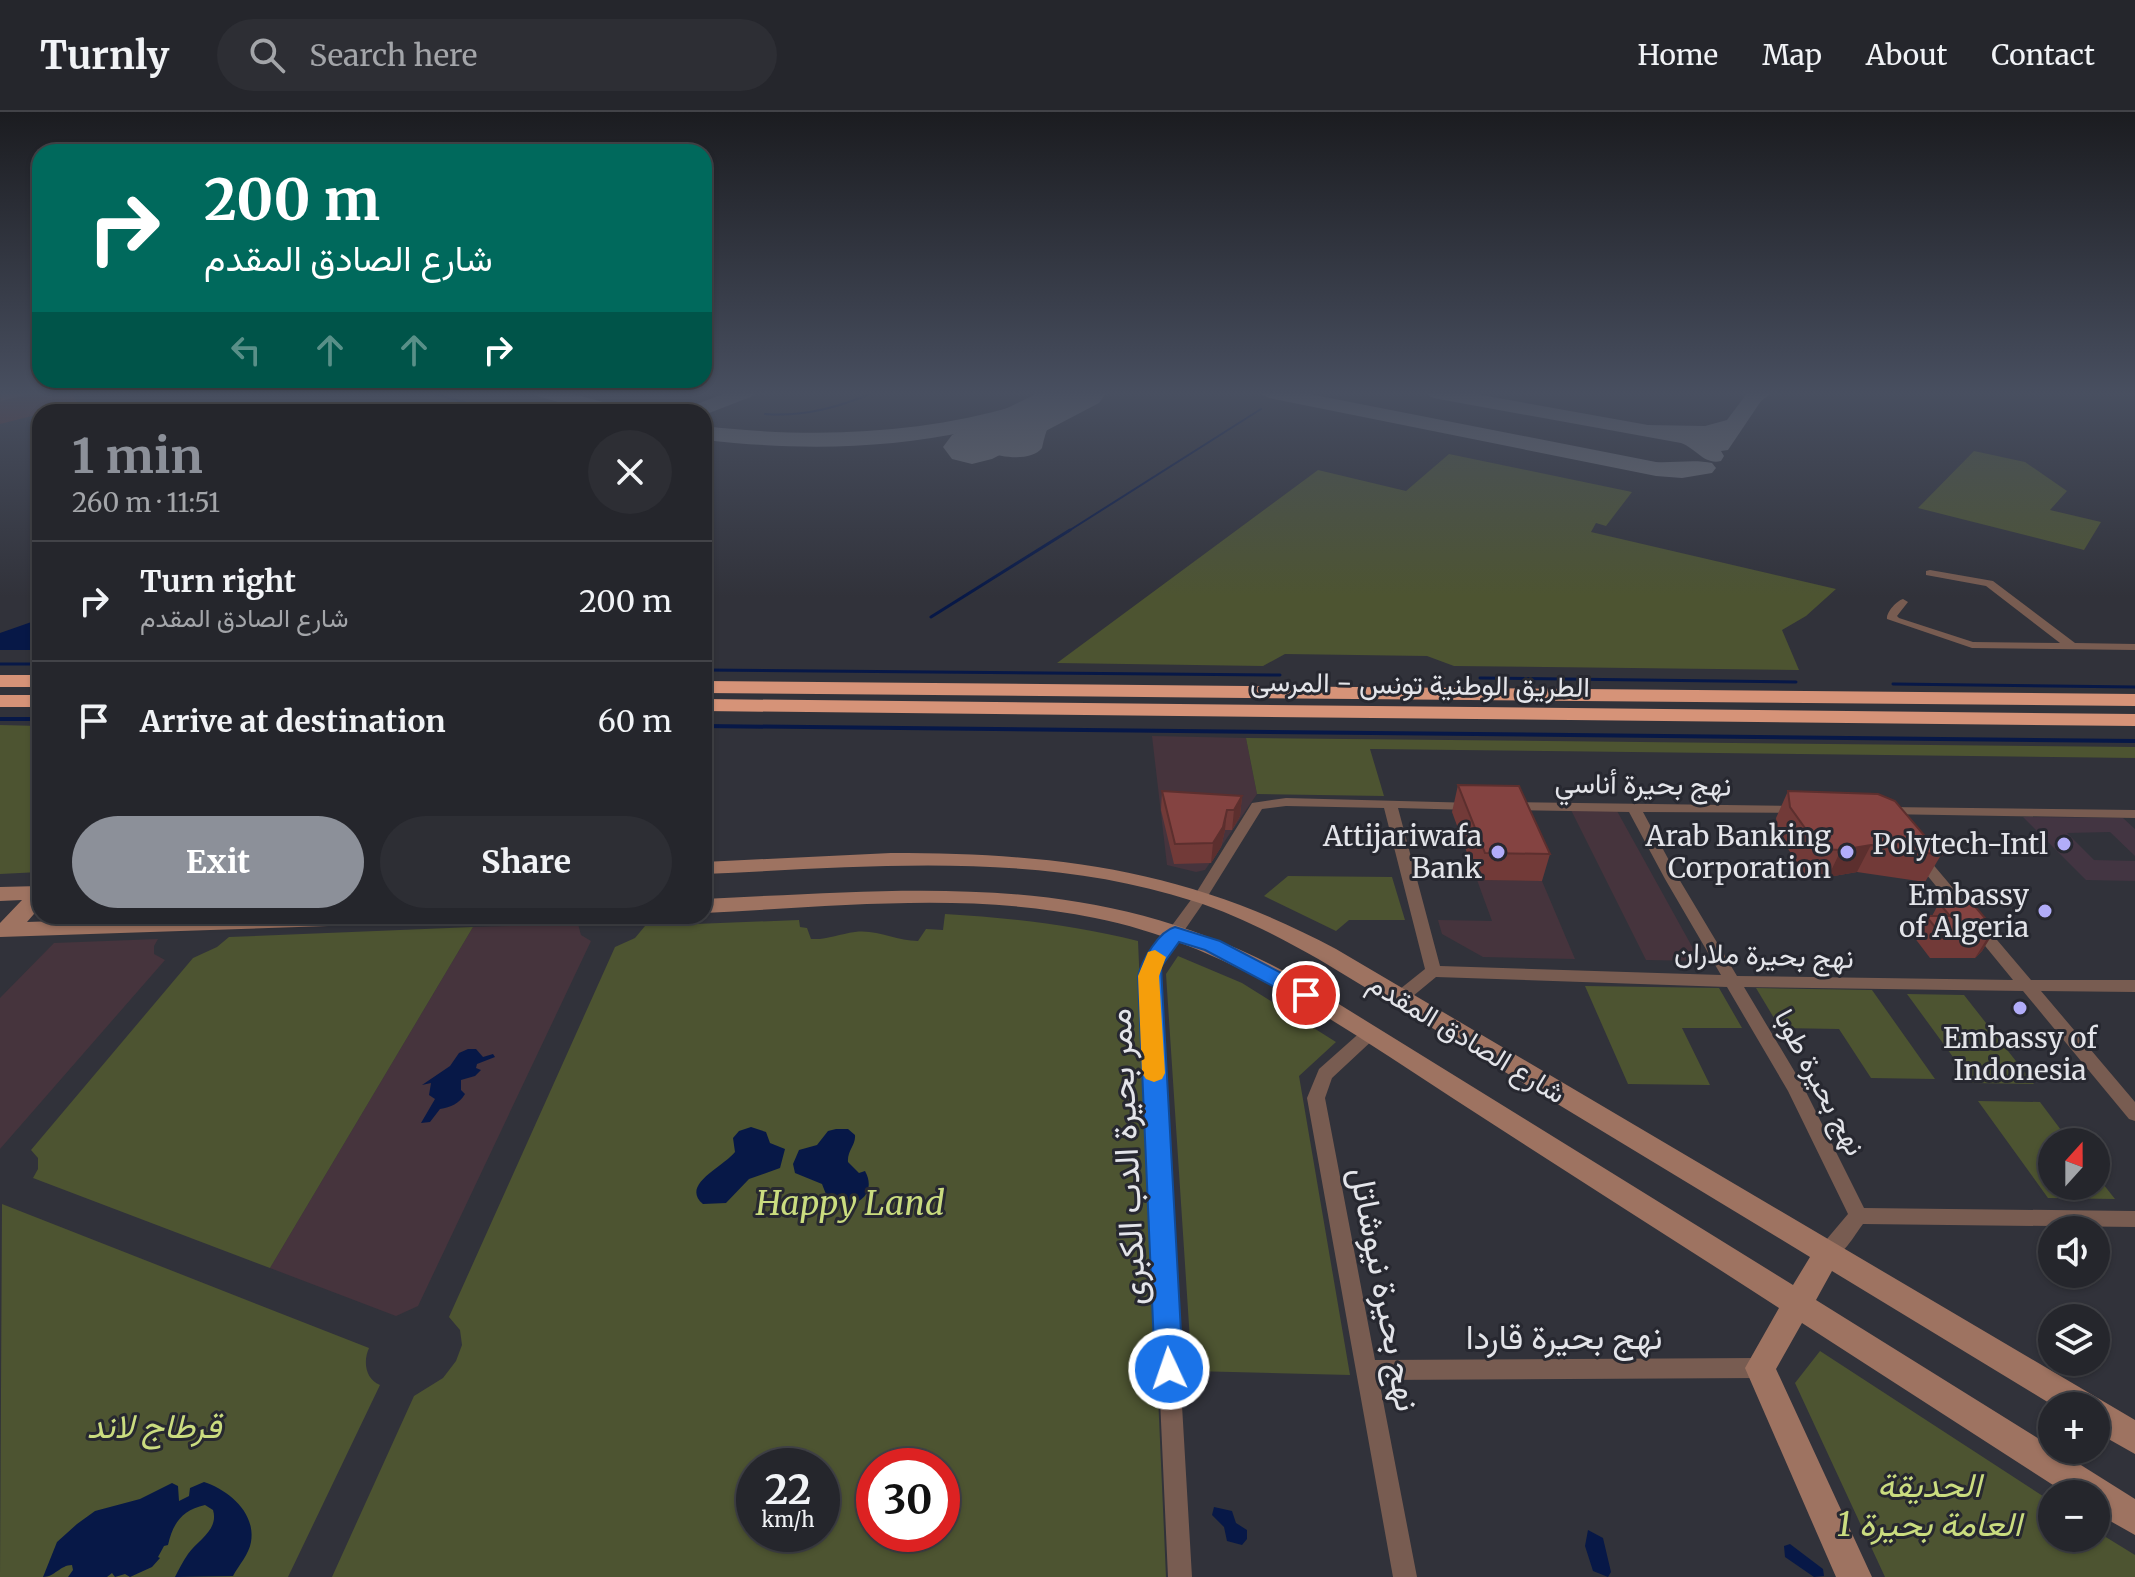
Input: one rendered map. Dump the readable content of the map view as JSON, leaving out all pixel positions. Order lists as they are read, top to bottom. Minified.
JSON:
{"streets":{"highway":["الطريق الوطنية تونس - المرسى"],"main road":["شارع الصادق المقدم"],"street":["نهج بحيرة أناسي","نهج بحيرة ملاران","نهج بحيرة طوبا","ممر بحيرة الدب الكبرى","نهج بحيرة نيوشاتل","نهج بحيرة قاردا"]},"crossings":[["نهج بحيرة أناسي","شارع الصادق المقدم"],["نهج بحيرة أناسي","نهج بحيرة طوبا"],["نهج بحيرة أناسي","ممر بحيرة الدب الكبرى"],["نهج بحيرة ملاران","نهج بحيرة طوبا"],["شارع الصادق المقدم","ممر بحيرة الدب الكبرى"],["شارع الصادق المقدم","نهج بحيرة نيوشاتل"],["نهج بحيرة نيوشاتل","نهج بحيرة قاردا"]],"parks":["Happy Land","قرطاج لاند","الحديقة العامة بحيرة 1"],"places":["Polytech-Intl","Attijariwafa Bank","Arab Banking Corporation","Embassy of Algeria","Embassy of Indonesia"],"north":"top","page":{"header":"Turnly","search":"Search here","nav":["Home","Map","About","Contact"],"turn":["200 m","شارع الصادق المقدم"],"heading":["1 min","260 m · 11:51"],"list":[{"name":"Turn right","note":"شارع الصادق المقدم","value":"200 m"},{"name":"Arrive at destination","value":"60 m"}],"buttons":["Exit","Share"],"map_buttons":["+","−"],"speed":"22 km/h","limit":"30"}}
